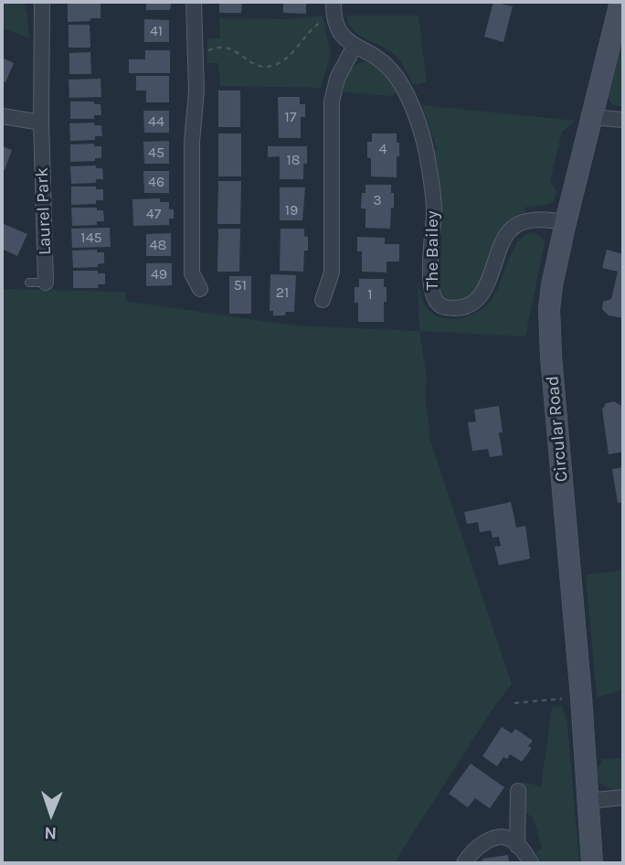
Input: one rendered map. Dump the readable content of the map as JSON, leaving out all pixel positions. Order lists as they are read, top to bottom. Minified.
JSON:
{"streets":{"street":["Laurel Park","The Bailey","Circular Road"]},"crossings":[["The Bailey","Circular Road"]],"house_numbers":["41","17","44","4","45","18","46","3","19","47","145","48","49","51","21","1"],"north":"bottom"}
